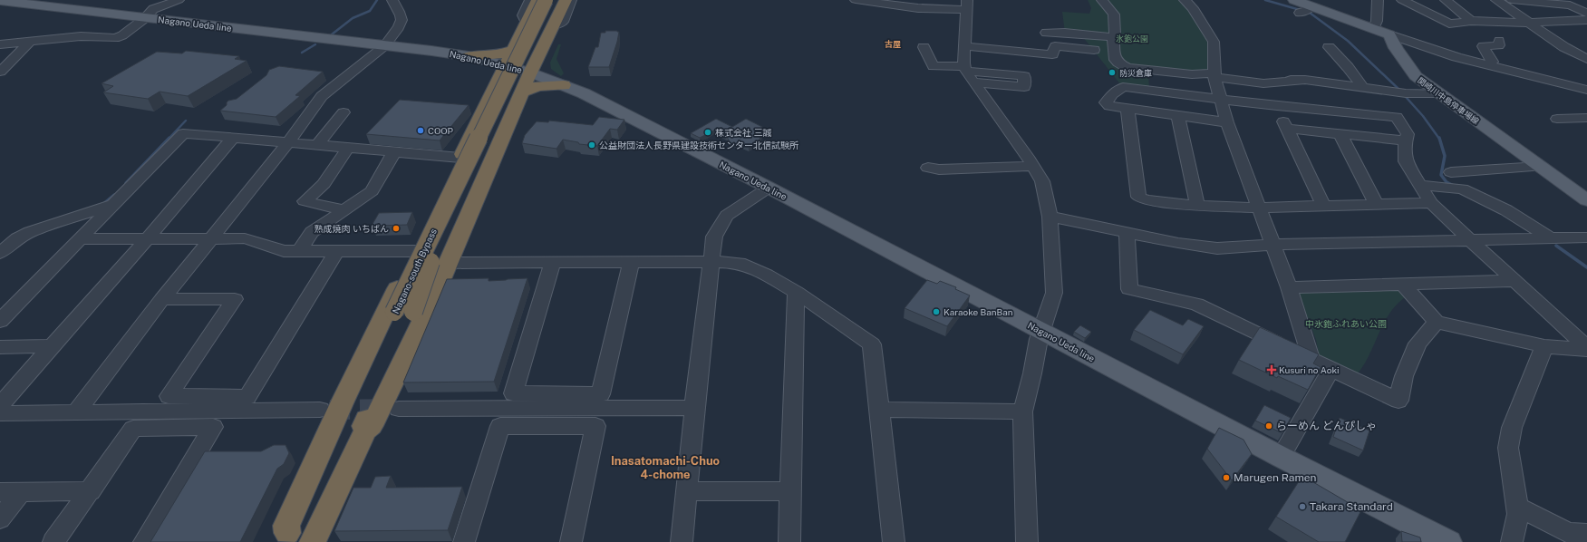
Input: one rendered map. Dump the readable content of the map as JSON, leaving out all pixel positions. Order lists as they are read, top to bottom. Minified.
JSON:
{"streets":{"highway":["Nagano-south Bypass"],"main road":["Nagano Ueda line","関崎川中島停車場線"]},"districts":["古屋","Inasatomachi-Chuo 4-chome"],"parks":["氷鉋公園","中氷鉋ふれあい公園"],"places":{"other":["防災倉庫","COOP","株式会社 三誠","公益財団法人長野県建設技術センター北信試験所","熟成焼肉 いちばん","Karaoke BanBan","らーめん どんぴしゃ","Marugen Ramen","Takara Standard"],"health":["Kusuri no Aoki"]}}
